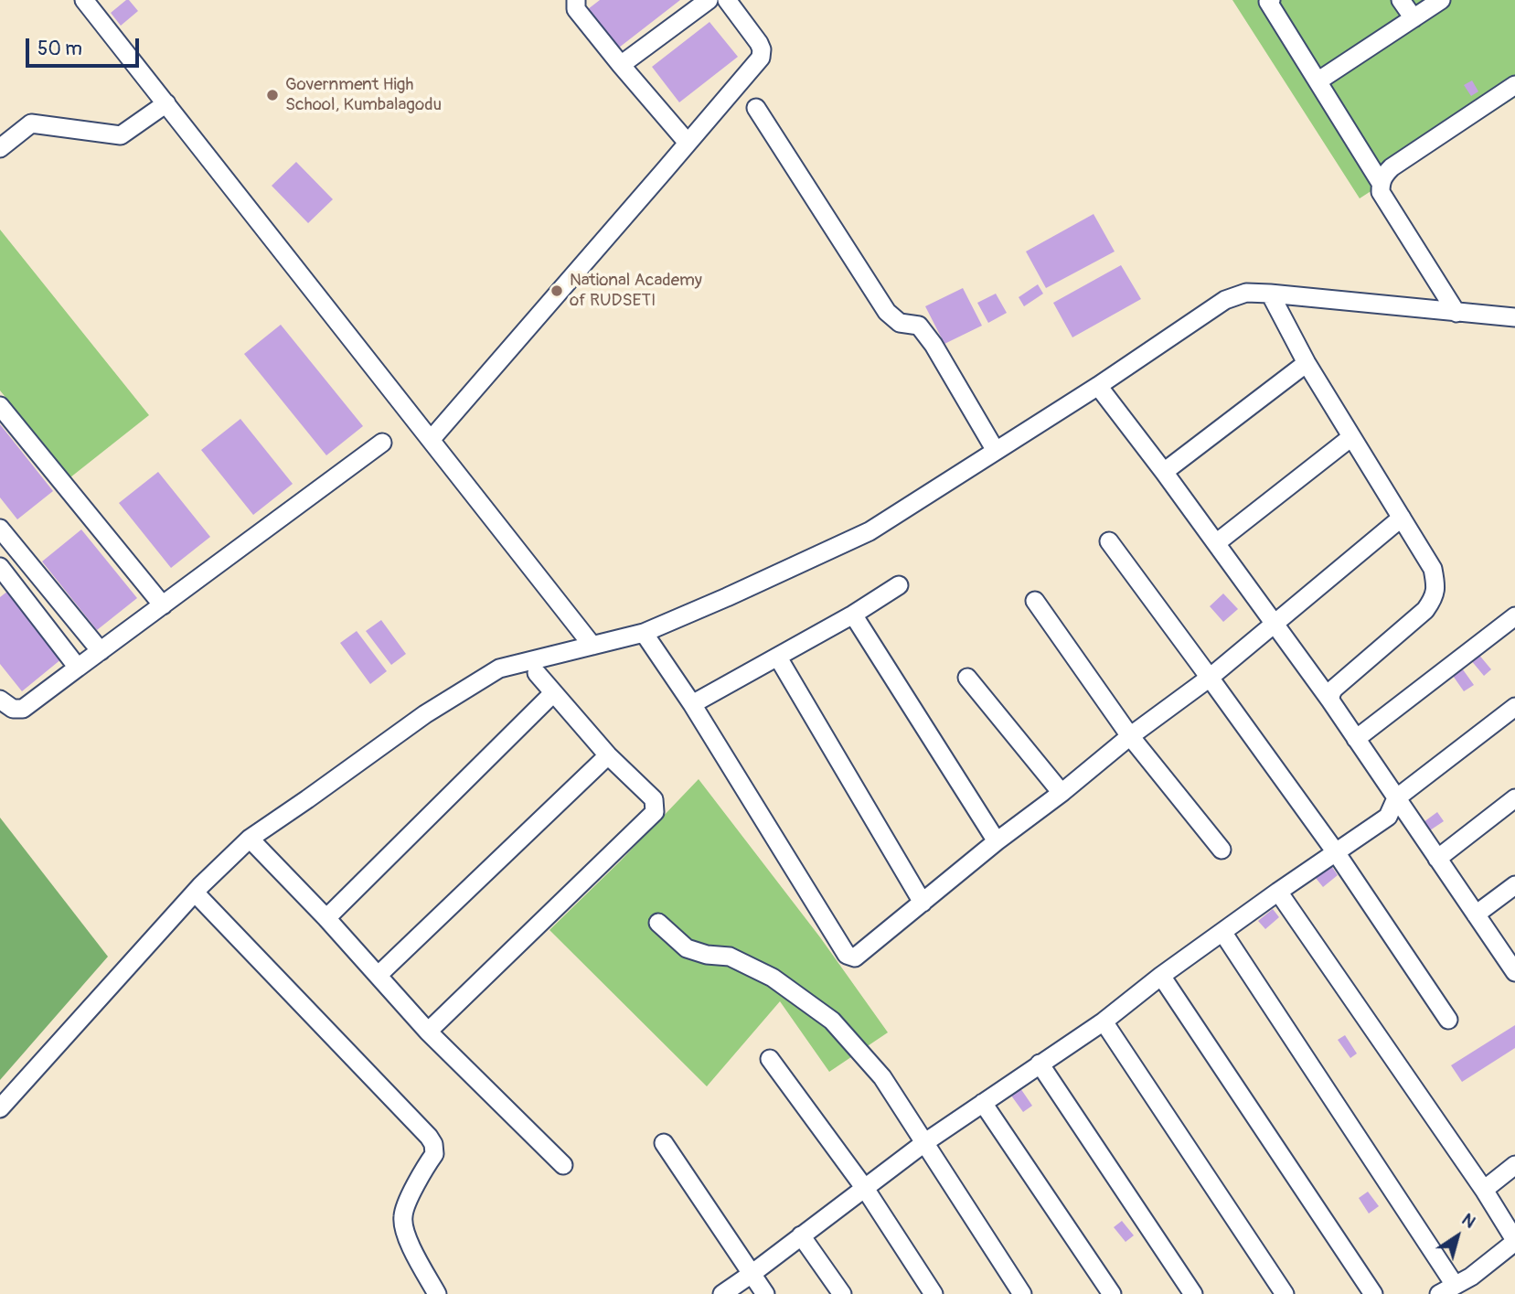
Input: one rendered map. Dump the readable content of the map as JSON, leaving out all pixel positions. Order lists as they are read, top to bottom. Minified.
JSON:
{"places":["Government High School, Kumbalagodu","National Academy of RUDSETI"],"scale_bar":"50 m","north":"top right"}
